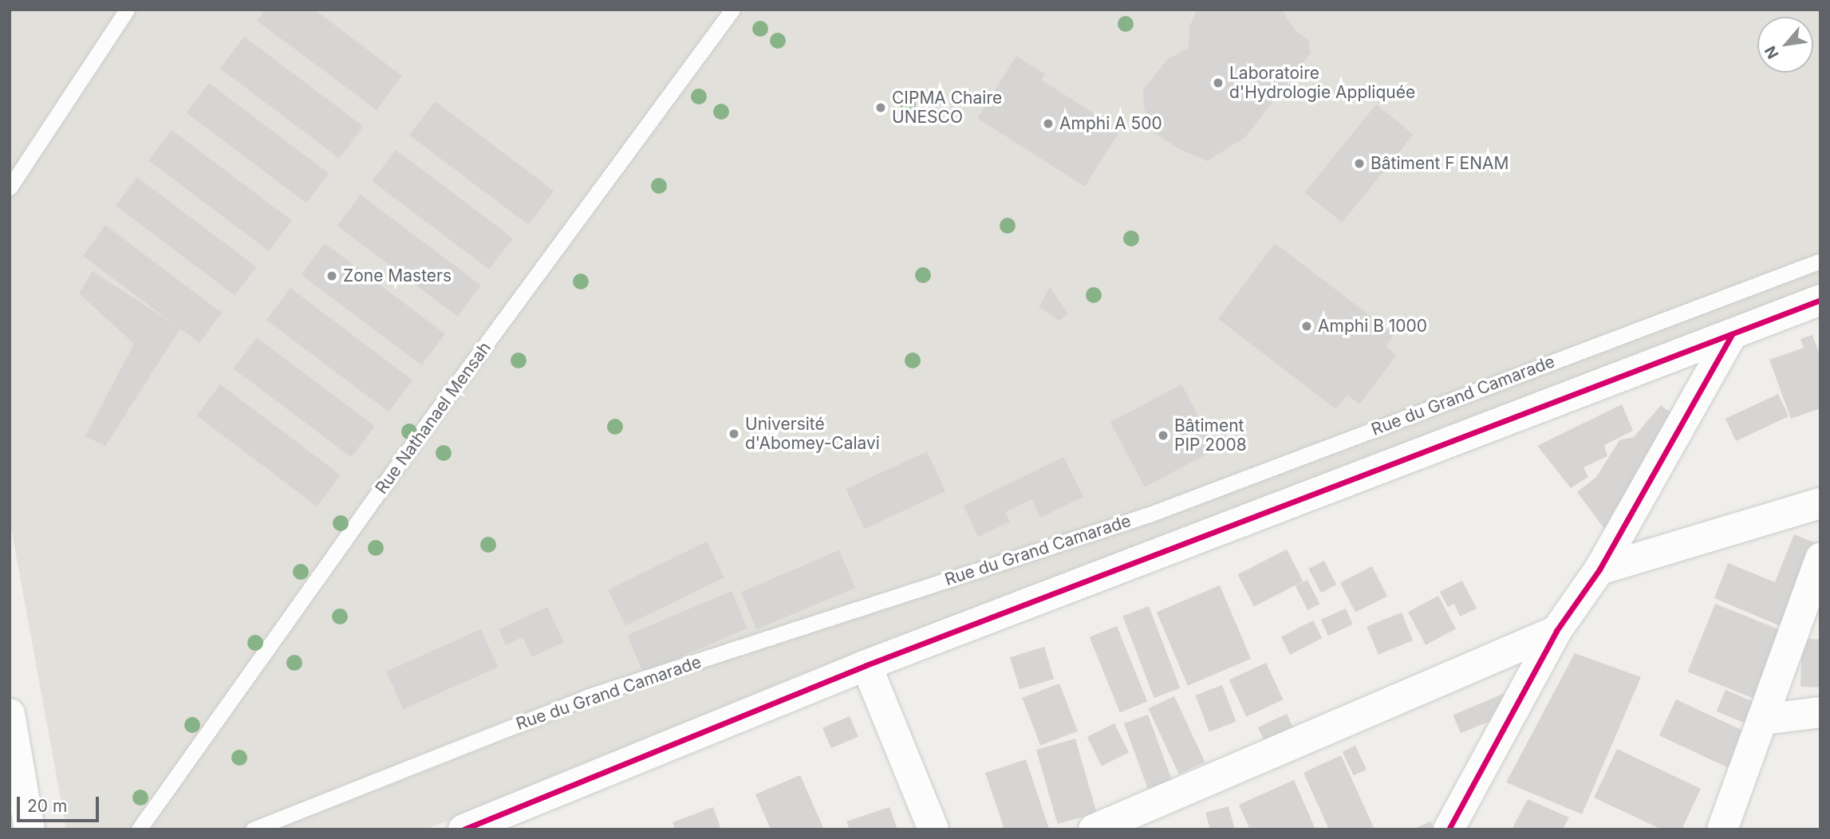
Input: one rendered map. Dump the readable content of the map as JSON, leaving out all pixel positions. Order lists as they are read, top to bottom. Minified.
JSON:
{"streets":{"lane":["Rue du Grand Camarade","Rue Nathanael Mensah"]},"places":["Laboratoire d'Hydrologie Appliquée","CIPMA Chaire UNESCO","Amphi A 500","Bâtiment F ENAM","Zone Masters","Amphi B 1000","Université d'Abomey-Calavi","Bâtiment PIP 2008"],"scale_bar":"20 m","north":"bottom left"}
